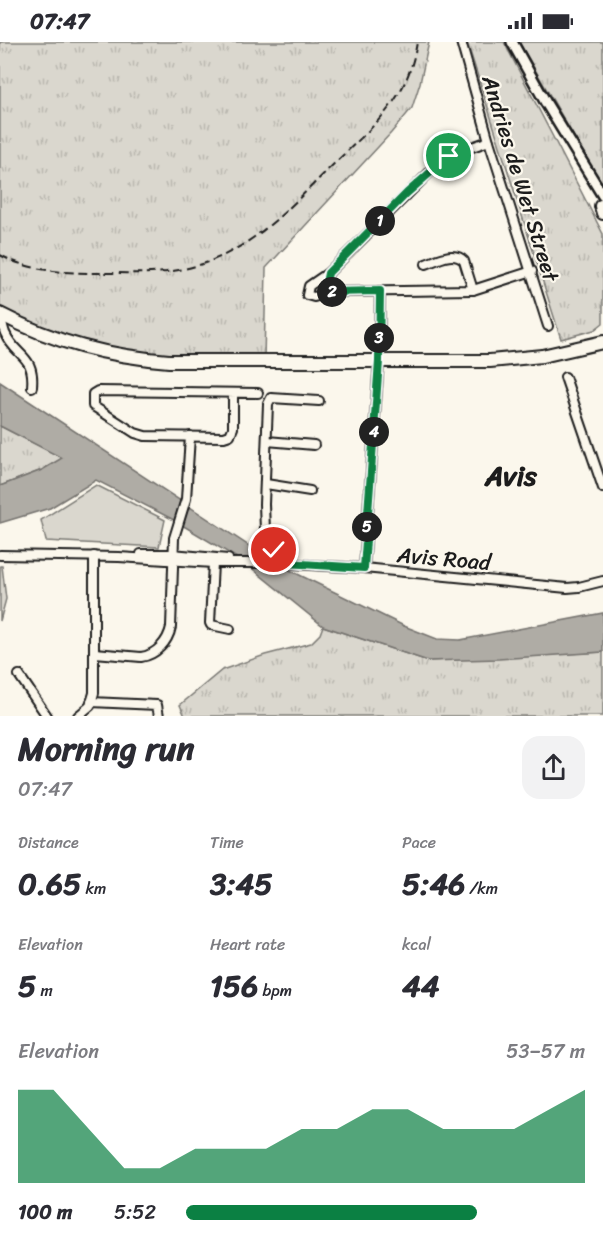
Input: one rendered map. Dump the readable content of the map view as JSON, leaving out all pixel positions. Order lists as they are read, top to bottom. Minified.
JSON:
{"streets":{"street":["Andries de Wet Street","Avis Road"]},"districts":["Avis"],"page":{"status":"07:47","pins":["1","2","3","4","5"],"heading":["Morning run","07:47"],"stats":[["Distance","0.65 km"],["Time","3:45"],["Pace","5:46 /km"],["Elevation","5 m"],["Heart rate","156 bpm"],["kcal","44"]],"chart":["Elevation","53–57 m"],"list":[{"name":"100 m","note":"5:52"}]}}
